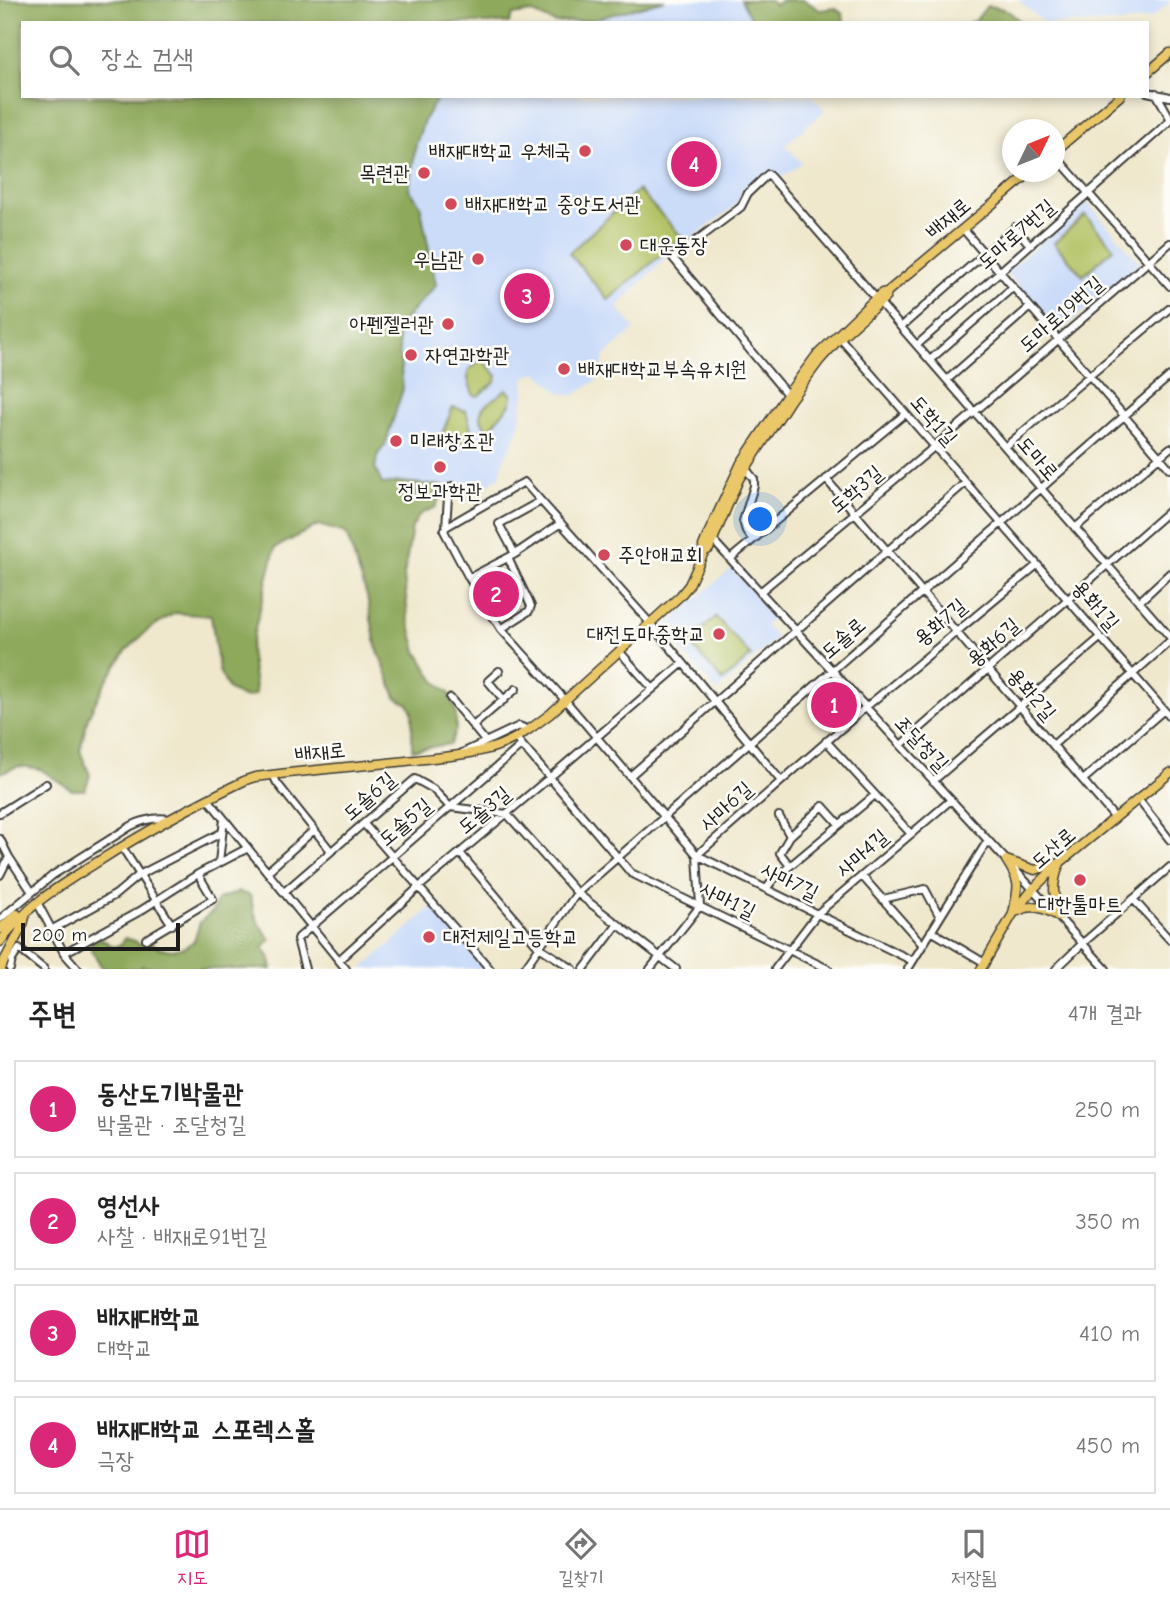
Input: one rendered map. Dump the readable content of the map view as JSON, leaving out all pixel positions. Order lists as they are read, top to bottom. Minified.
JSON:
{"streets":{"main road":["배재로","도산로"],"street":["도마로7번길","도마로19번길","도학1길","도마로","도학3길","용화1길","용화7길","도솔로","용화6길","용화2길","조달청길","도솔6길","사마6길","도솔3길","도솔5길","사마4길","사마7길","사마1길"]},"crossings":[["배재로","도학1길"],["배재로","도마로"],["배재로","조달청길"],["배재로","도솔5길"],["배재로","사마7길"],["도마로7번길","도마로"],["도마로19번길","도마로"],["도마로19번길","도학3길"],["도학1길","도학3길"],["도학1길","용화1길"],["도학1길","도솔로"],["도마로","도학3길"],["도마로","도솔로"],["도마로","용화6길"],["도학3길","용화2길"],["도학3길","조달청길"],["용화1길","용화7길"],["용화1길","도솔로"],["용화1길","용화6길"],["용화7길","용화2길"],["용화7길","조달청길"],["용화7길","사마6길"],["도솔로","용화2길"],["도솔로","조달청길"],["도솔로","사마7길"],["도솔로","사마1길"],["용화6길","용화2길"],["용화6길","조달청길"],["용화2길","도산로"],["조달청길","사마6길"],["조달청길","도산로"],["조달청길","사마4길"],["도솔6길","도솔5길"],["사마6길","사마7길"],["사마6길","사마1길"],["도솔3길","사마7길"],["사마4길","사마7길"],["사마4길","사마1길"]],"places":["배재대학교 우체국","목련관","배재대학교 중앙도서관","대운동장","우남관","아펜젤러관","자연과학관","배재대학교부속유치원","미래창조관","정보과학관","주안애교회","대전도마중학교","대한툴마트","대전제일고등학교"],"scale_bar":"200 m","north":"top right","page":{"search":"장소 검색","pins":["4","3","2","1"],"scale":"200 m","heading":["주변","4개 결과"],"list":[{"mark":"1","name":"동산도기박물관","note":"박물관 · 조달청길","value":"250 m"},{"mark":"2","name":"영선사","note":"사찰 · 배재로91번길","value":"350 m"},{"mark":"3","name":"배재대학교","note":"대학교","value":"410 m"},{"mark":"4","name":"배재대학교 스포렉스홀","note":"극장","value":"450 m"}],"nav":["지도","길찾기","저장됨"]}}
